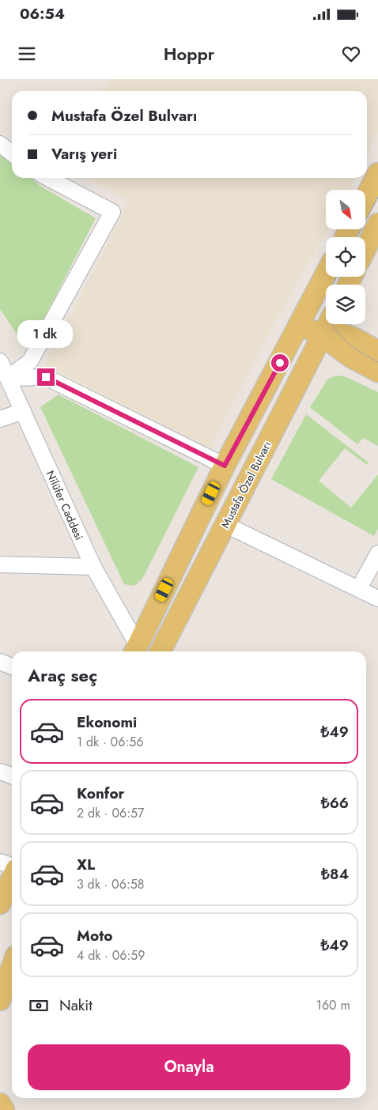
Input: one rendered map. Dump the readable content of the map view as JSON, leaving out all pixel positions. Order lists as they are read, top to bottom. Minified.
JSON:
{"streets":{"main road":["Mustafa Özel Bulvarı"],"street":["Nilüfer Caddesi"]},"north":"bottom right","page":{"status":"06:54","header":"Hoppr","banner":["Mustafa Özel Bulvarı","Varış yeri"],"bubble":"1 dk","heading":"Araç seç","list":[{"name":"Ekonomi","note":"1 dk · 06:56","value":"₺49"},{"name":"Konfor","note":"2 dk · 06:57","value":"₺66"},{"name":"XL","note":"3 dk · 06:58","value":"₺84"},{"name":"Moto","note":"4 dk · 06:59","value":"₺49"}],"pay":["Nakit","160 m"],"buttons":"Onayla"}}
